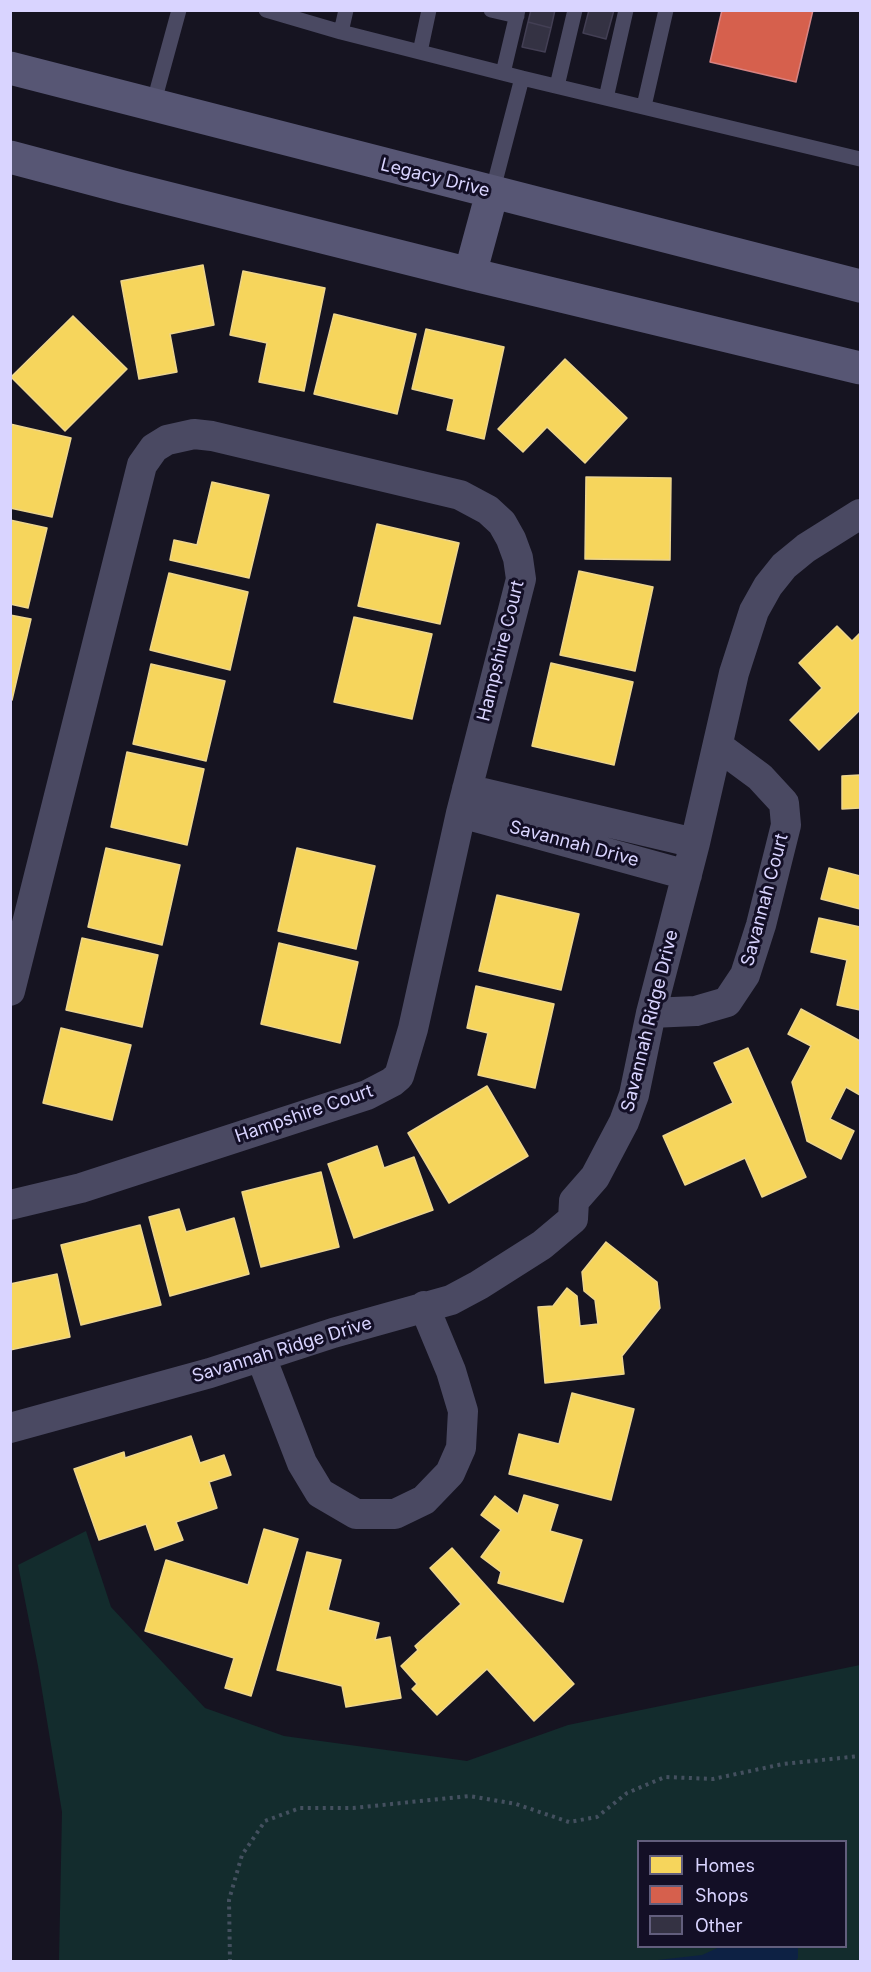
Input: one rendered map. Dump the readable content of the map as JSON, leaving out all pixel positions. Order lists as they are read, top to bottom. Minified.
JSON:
{"streets":{"main road":["Legacy Drive"],"street":["Hampshire Court","Savannah Drive","Savannah Court","Savannah Ridge Drive"]},"crossings":[["Hampshire Court","Savannah Drive"],["Savannah Drive","Savannah Ridge Drive"],["Savannah Court","Savannah Ridge Drive"]],"legend":["Homes","Shops","Other"]}
